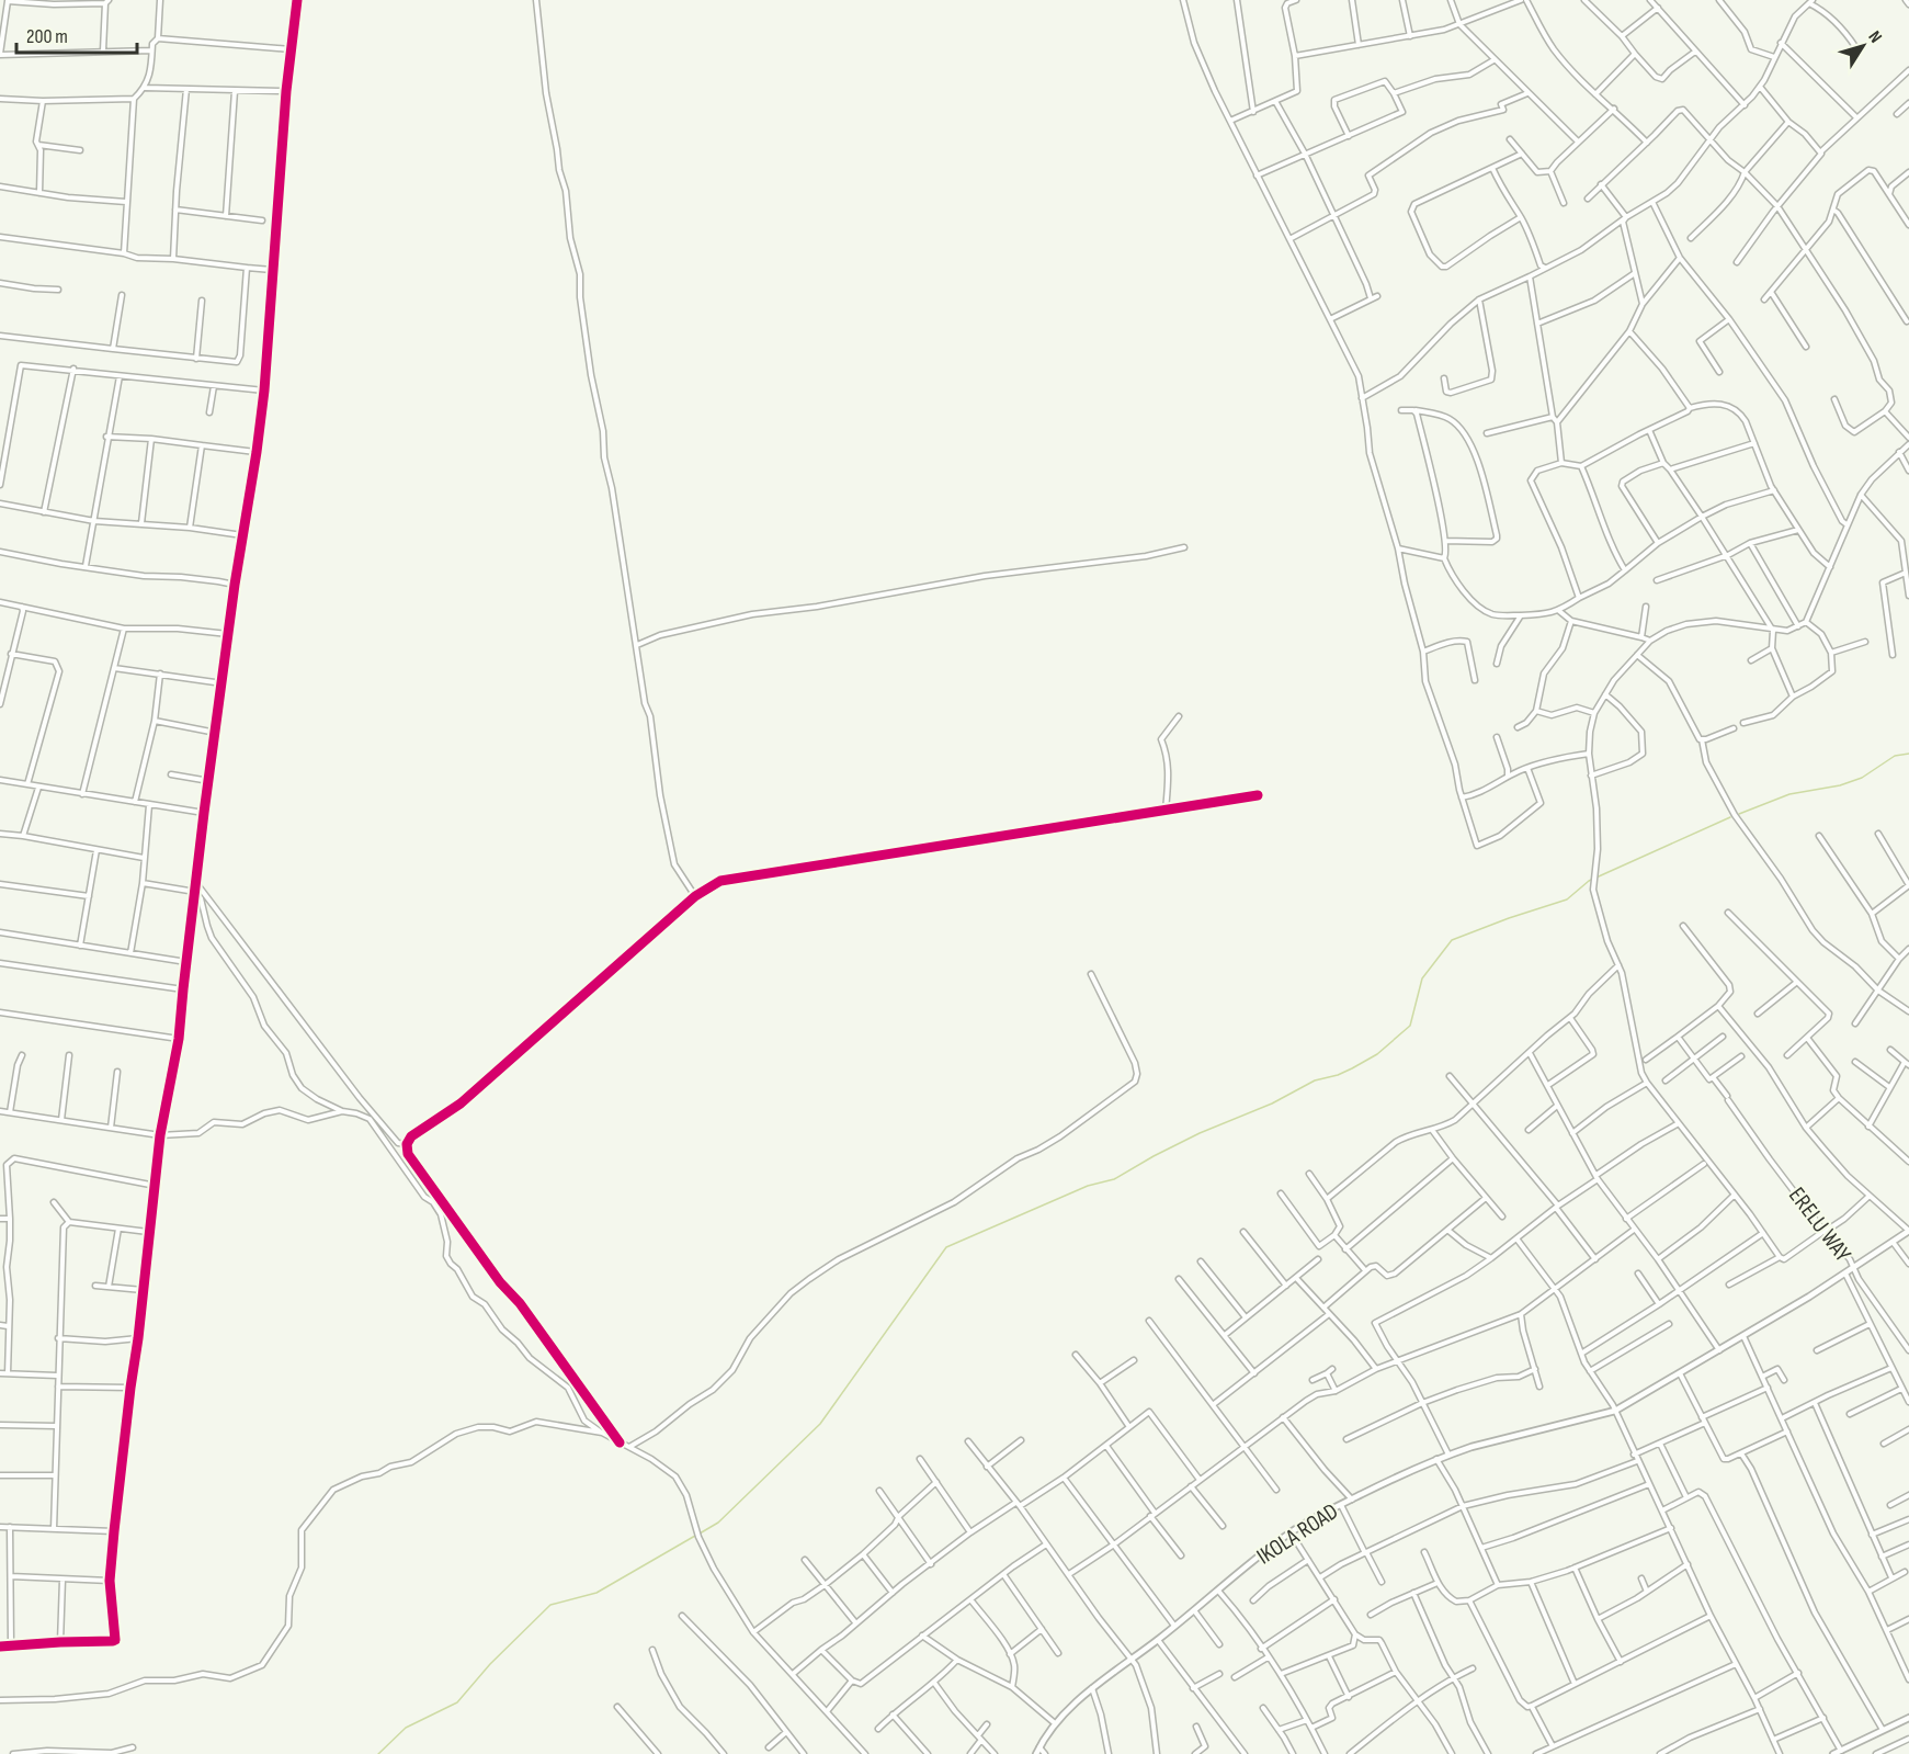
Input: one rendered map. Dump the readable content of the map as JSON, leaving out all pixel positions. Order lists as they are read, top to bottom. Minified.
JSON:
{"streets":{"street":["ERELU WAY","IKOLA ROAD"]},"crossings":[["ERELU WAY","IKOLA ROAD"]],"scale_bar":"200 m","north":"top right"}
